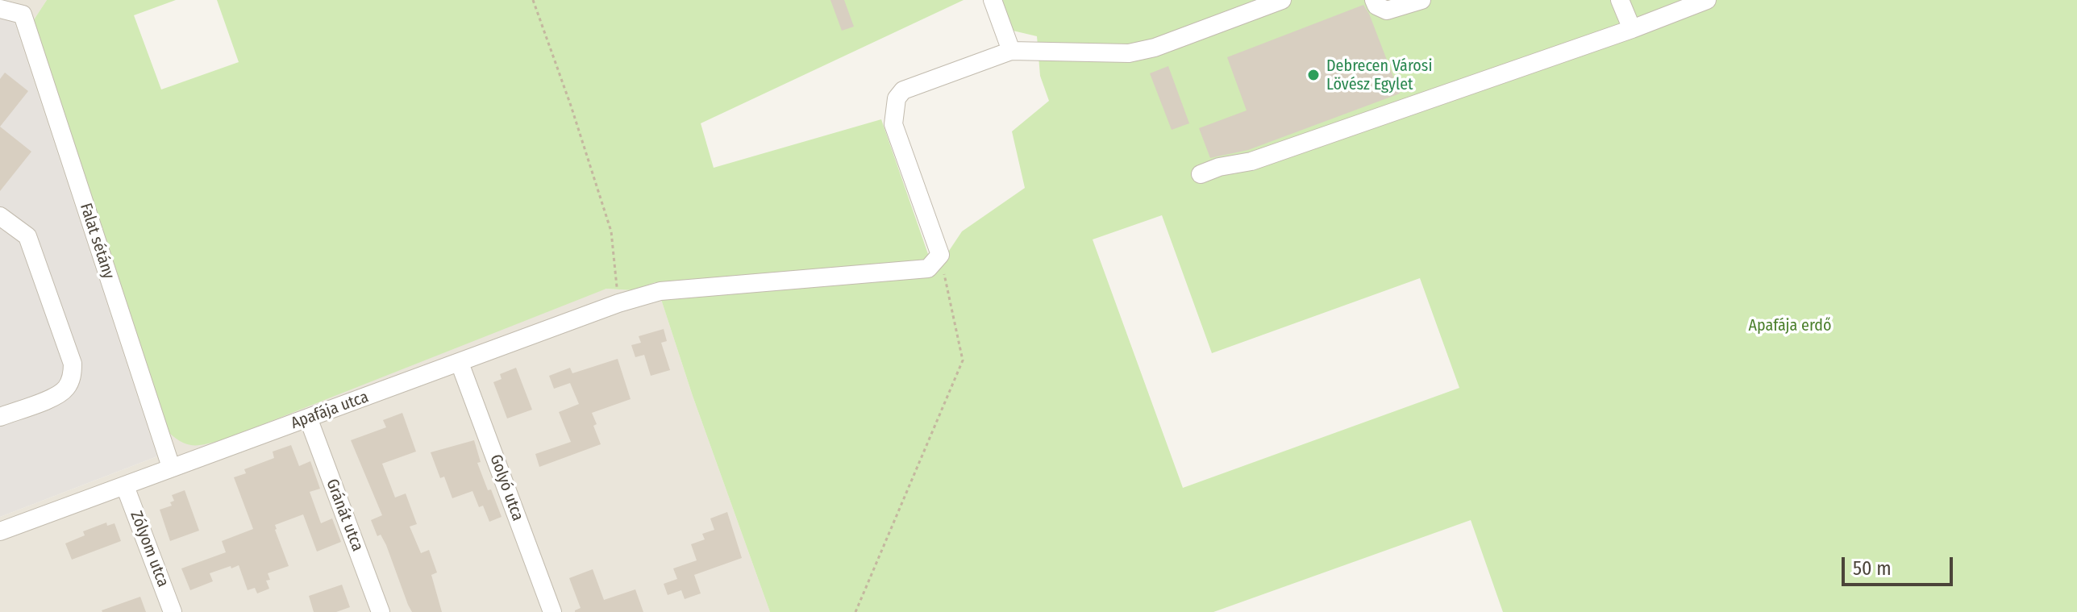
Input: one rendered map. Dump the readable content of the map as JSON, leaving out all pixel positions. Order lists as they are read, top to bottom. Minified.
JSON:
{"streets":{"street":["Falat sétány","Apafája utca","Golyó utca","Gránát utca","Zólyom utca"]},"crossings":[["Falat sétány","Apafája utca"],["Apafája utca","Golyó utca"],["Apafája utca","Gránát utca"],["Apafája utca","Zólyom utca"]],"parks":["Apafája erdő"],"places":["Debrecen Városi Lövész Egylet"],"scale_bar":"50 m"}
